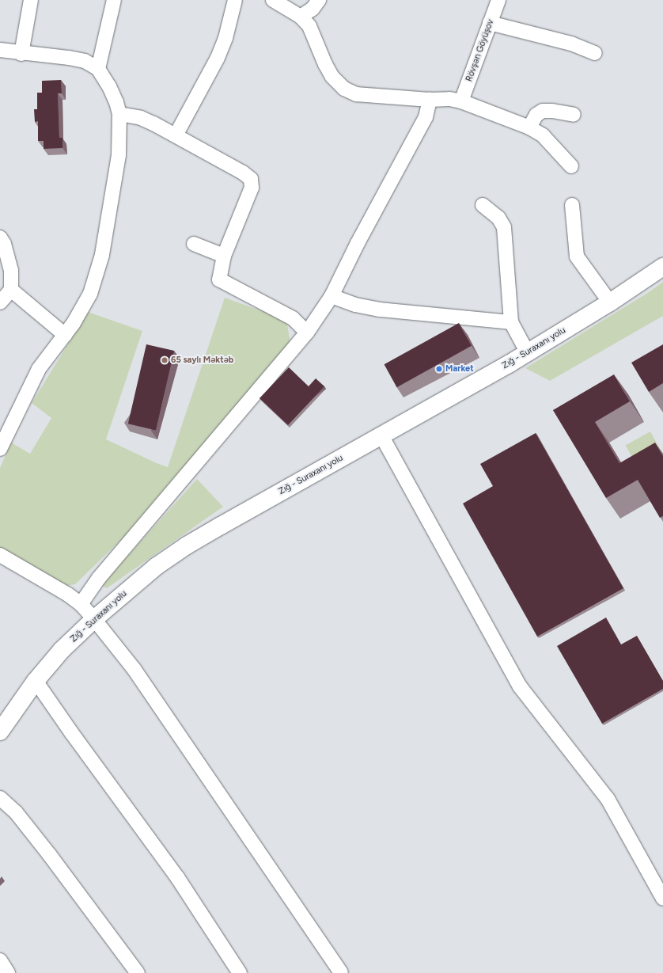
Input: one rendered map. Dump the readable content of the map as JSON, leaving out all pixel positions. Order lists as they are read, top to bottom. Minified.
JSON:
{"streets":{"main road":["Zığ - Suraxanı yolu"],"street":["Rövşən Göyüşov"]},"places":["65 saylı Məktəb","Market"]}
